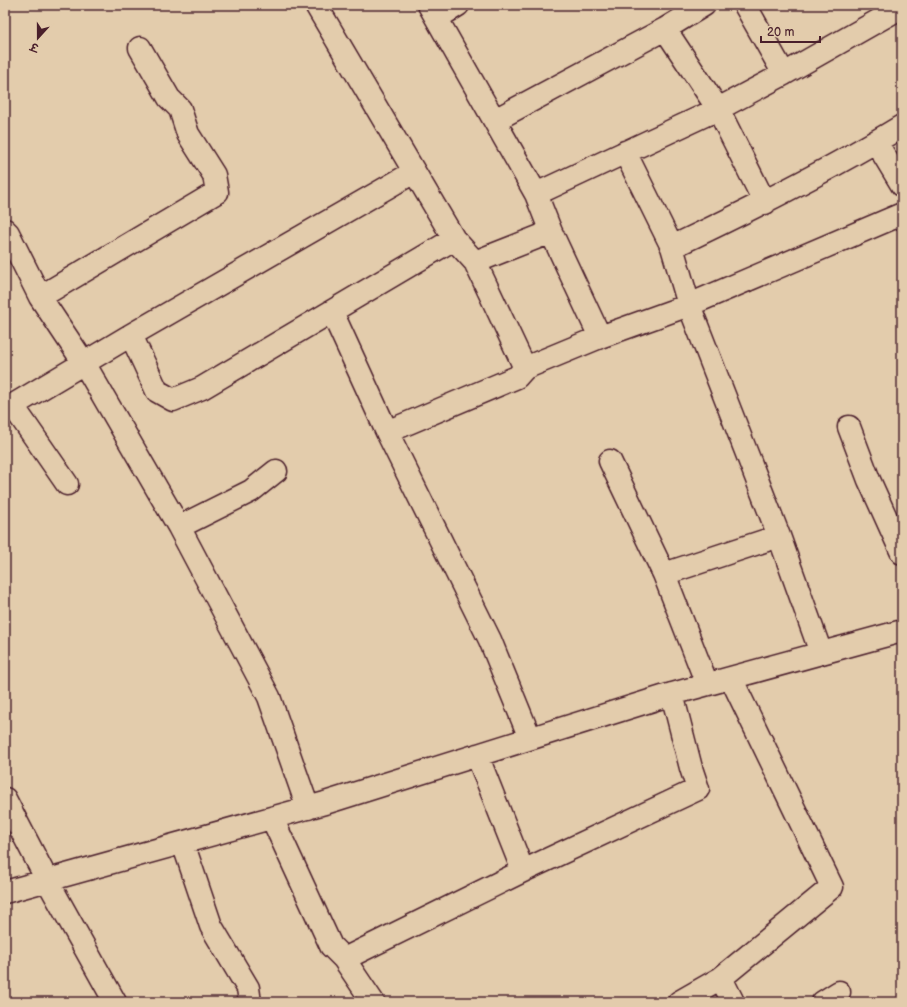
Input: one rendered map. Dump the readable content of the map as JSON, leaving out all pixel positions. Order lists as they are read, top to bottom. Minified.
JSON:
{"scale_bar":"20 m","north":"bottom"}
